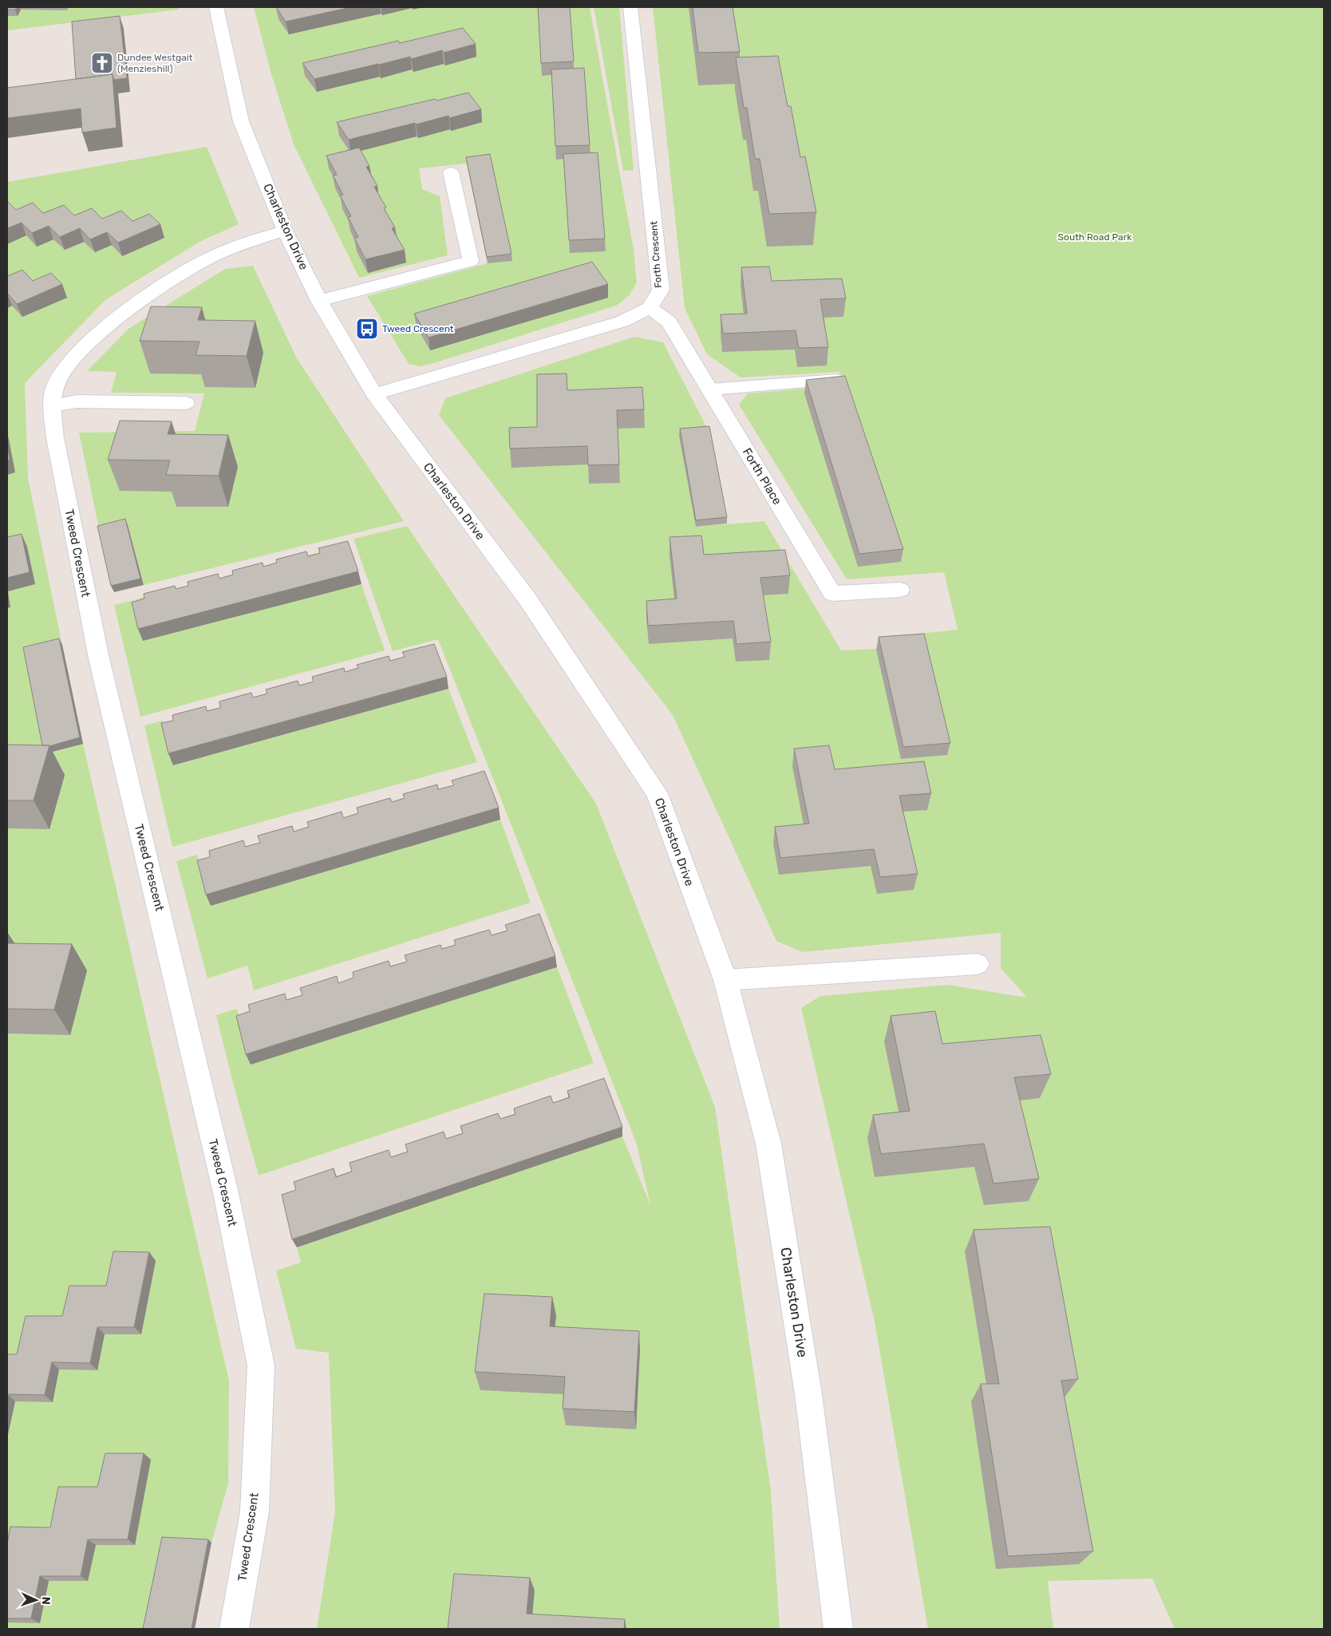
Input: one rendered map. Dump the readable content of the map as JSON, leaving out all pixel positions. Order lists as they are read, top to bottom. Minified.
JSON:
{"streets":{"street":["Charleston Drive","Forth Crescent","Forth Place","Tweed Crescent"]},"crossings":[["Charleston Drive","Tweed Crescent"],["Forth Crescent","Forth Place"]],"parks":["South Road Park"],"places":{"church":["Dundee Westgait (Menzieshill)"],"bus stop":["Tweed Crescent"]},"north":"right"}
